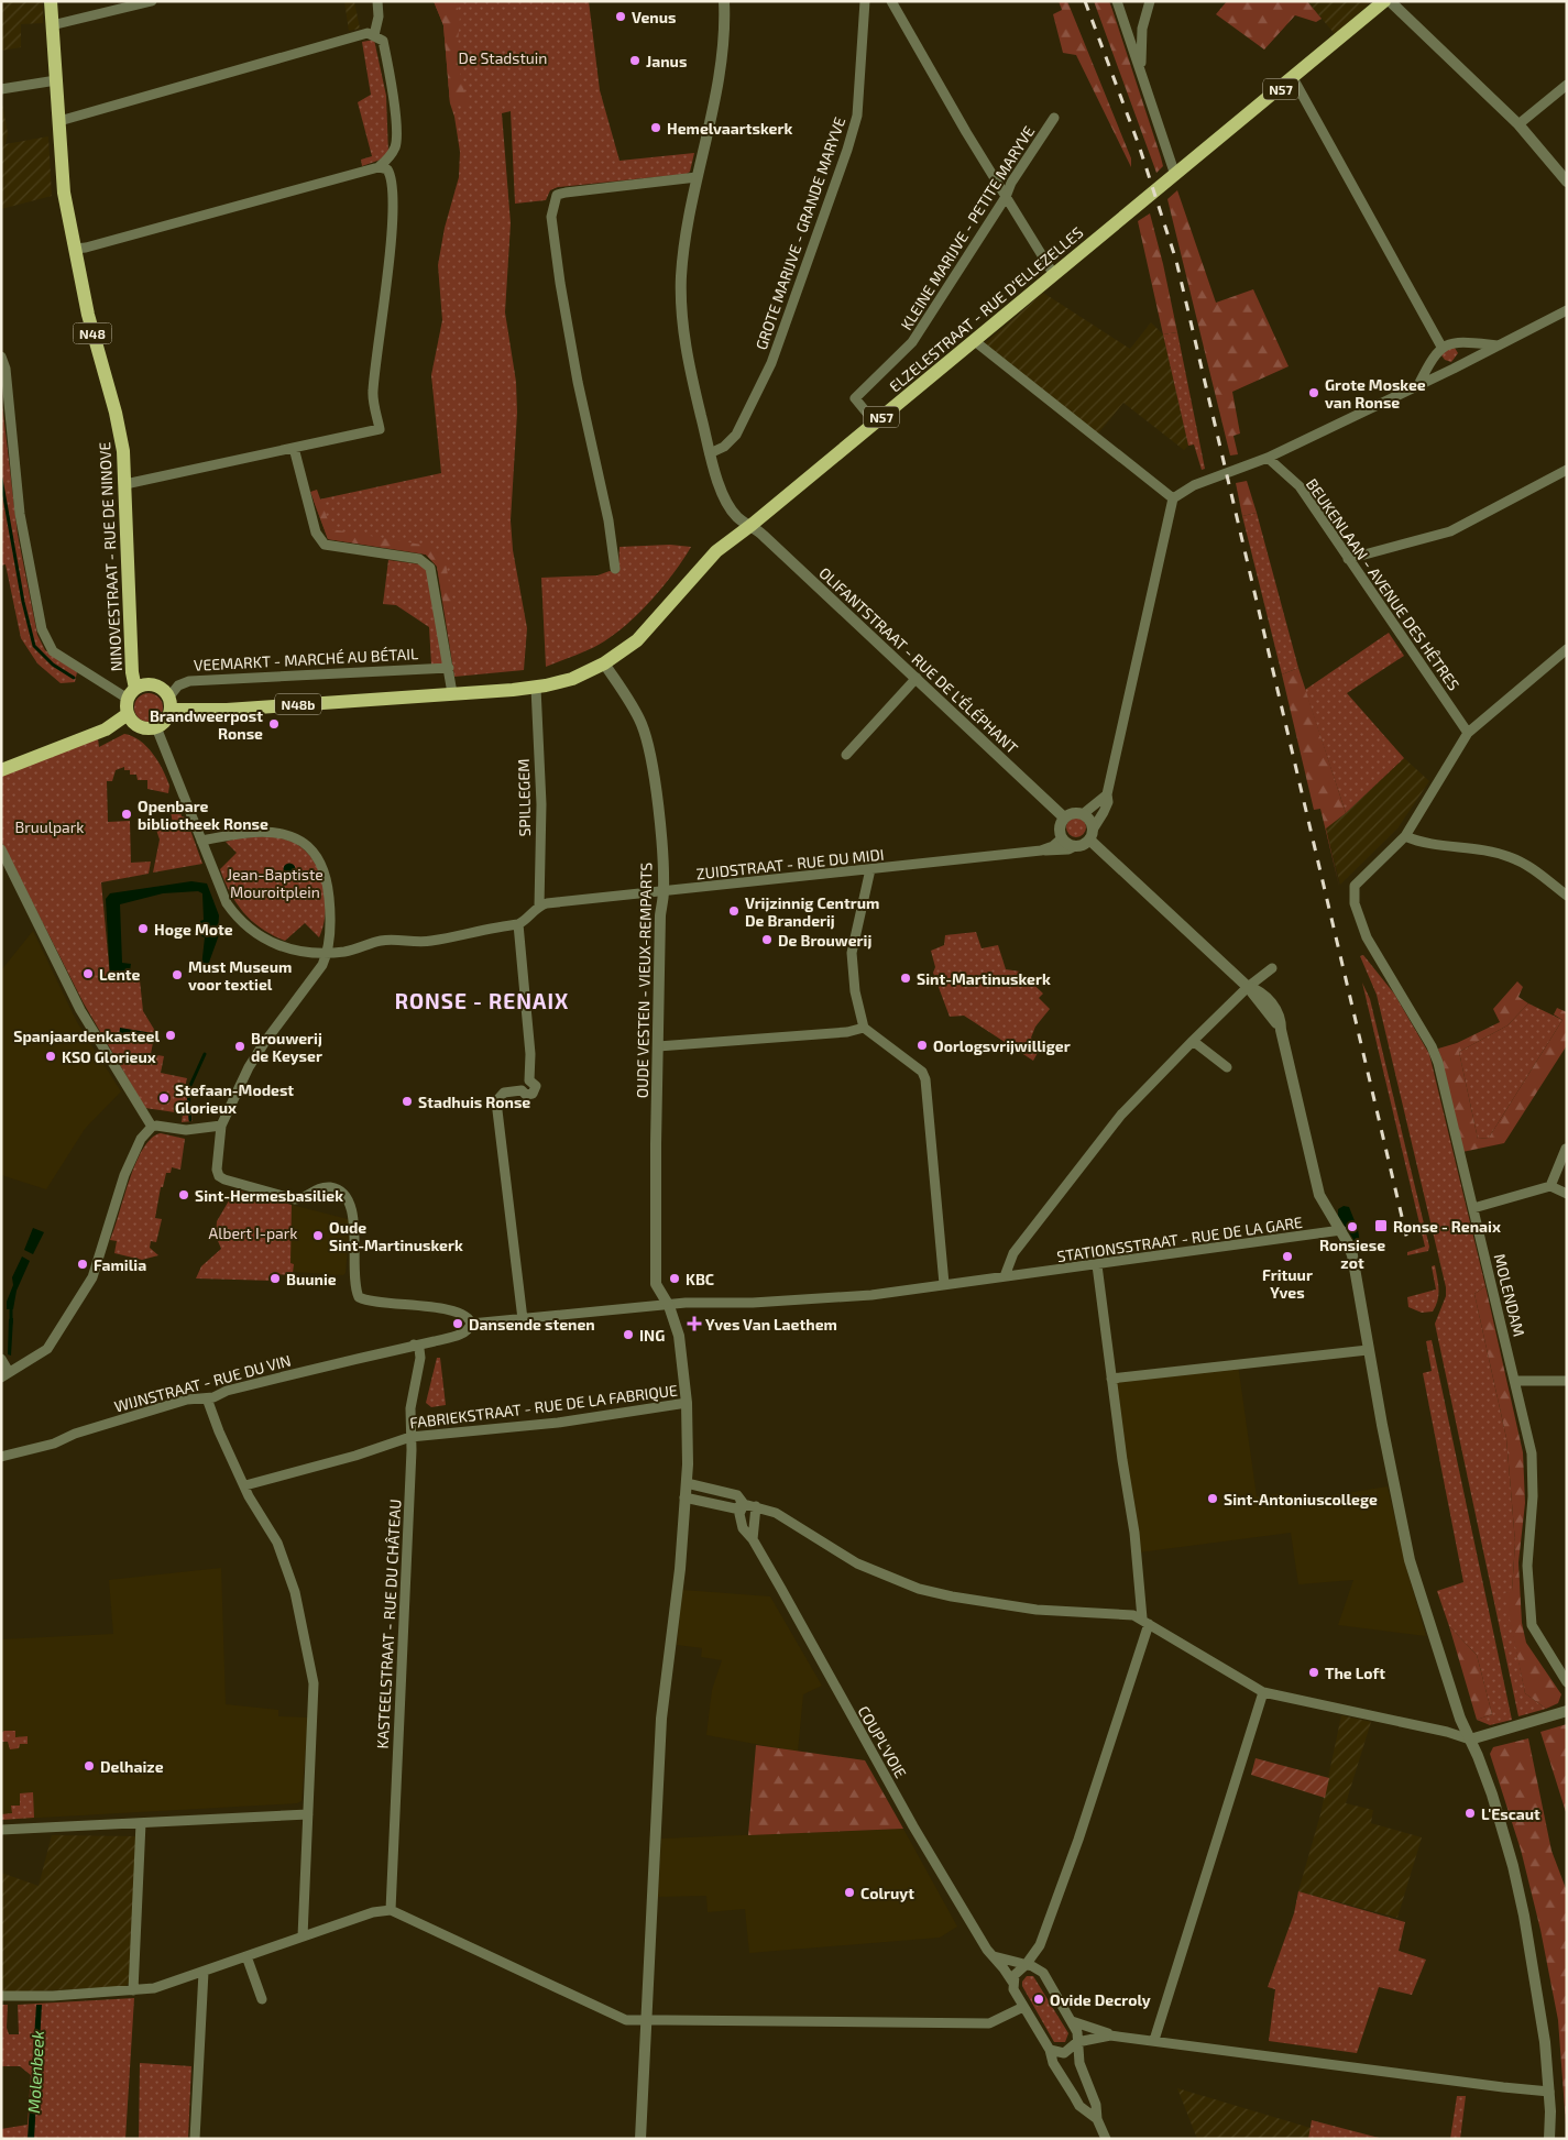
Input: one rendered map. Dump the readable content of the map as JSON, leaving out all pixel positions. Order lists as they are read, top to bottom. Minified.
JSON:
{"streets":{"main road":["N57","ELZELESTRAAT - RUE D'ELLEZELLES","N48","NINOVESTRAAT - RUE DE NINOVE","N48b"],"street":["KLEINE MARIJVE - PETITE MARYVE","GROTE MARIJVE - GRANDE MARYVE","BEUKENLAAN - AVENUE DES HÊTRES","VEEMARKT - MARCHÉ AU BÉTAIL","OLIFANTSTRAAT - RUE DE L'ÉLÉPHANT","SPILLEGEM","ZUIDSTRAAT - RUE DU MIDI","OUDE VESTEN - VIEUX-REMPARTS","STATIONSSTRAAT - RUE DE LA GARE","MOLENDAM","WIJNSTRAAT - RUE DU VIN","FABRIEKSTRAAT - RUE DE LA FABRIQUE","KASTEELSTRAAT - RUE DU CHÂTEAU","COUPL'VOIE"]},"crossings":[["N57","ELZELESTRAAT - RUE D'ELLEZELLES"],["KLEINE MARIJVE - PETITE MARYVE","ELZELESTRAAT - RUE D'ELLEZELLES"],["GROTE MARIJVE - GRANDE MARYVE","OLIFANTSTRAAT - RUE DE L'ÉLÉPHANT"],["ELZELESTRAAT - RUE D'ELLEZELLES","OLIFANTSTRAAT - RUE DE L'ÉLÉPHANT"],["ELZELESTRAAT - RUE D'ELLEZELLES","N48b"],["ELZELESTRAAT - RUE D'ELLEZELLES","SPILLEGEM"],["ELZELESTRAAT - RUE D'ELLEZELLES","OUDE VESTEN - VIEUX-REMPARTS"],["NINOVESTRAAT - RUE DE NINOVE","VEEMARKT - MARCHÉ AU BÉTAIL"],["NINOVESTRAAT - RUE DE NINOVE","N48b"],["VEEMARKT - MARCHÉ AU BÉTAIL","N48b"],["OLIFANTSTRAAT - RUE DE L'ÉLÉPHANT","ZUIDSTRAAT - RUE DU MIDI"],["N48b","SPILLEGEM"],["SPILLEGEM","ZUIDSTRAAT - RUE DU MIDI"],["ZUIDSTRAAT - RUE DU MIDI","OUDE VESTEN - VIEUX-REMPARTS"],["OUDE VESTEN - VIEUX-REMPARTS","STATIONSSTRAAT - RUE DE LA GARE"],["OUDE VESTEN - VIEUX-REMPARTS","FABRIEKSTRAAT - RUE DE LA FABRIQUE"],["STATIONSSTRAAT - RUE DE LA GARE","WIJNSTRAAT - RUE DU VIN"],["WIJNSTRAAT - RUE DU VIN","KASTEELSTRAAT - RUE DU CHÂTEAU"],["FABRIEKSTRAAT - RUE DE LA FABRIQUE","KASTEELSTRAAT - RUE DU CHÂTEAU"]],"districts":["RONSE - RENAIX"],"water":["Molenbeek"],"parks":["De Stadstuin","Bruulpark","Jean-Baptiste Mouroitplein","Albert I-park"],"places":{"other":["Venus","Janus","Hemelvaartskerk","Grote Moskee van Ronse","Brandweerpost Ronse","Openbare bibliotheek Ronse","Vrijzinnig Centrum De Branderij","Hoge Mote","De Brouwerij","Lente","Must Museum voor textiel","Sint-Martinuskerk","Spanjaardenkasteel","Oorlogsvrijwilliger","Brouwerij de Keyser","KSO Glorieux","Stefaan-Modest Glorieux","Stadhuis Ronse","Sint-Hermesbasiliek","Ronsiese zot","Oude Sint-Martinuskerk","Frituur Yves","Familia","Buunie","KBC","Dansende stenen","ING","Sint-Antoniuscollege","The Loft","Delhaize","L'Escaut","Colruyt","Ovide Decroly"],"transit":["Ronse - Renaix"],"health":["Yves Van Laethem"]}}
